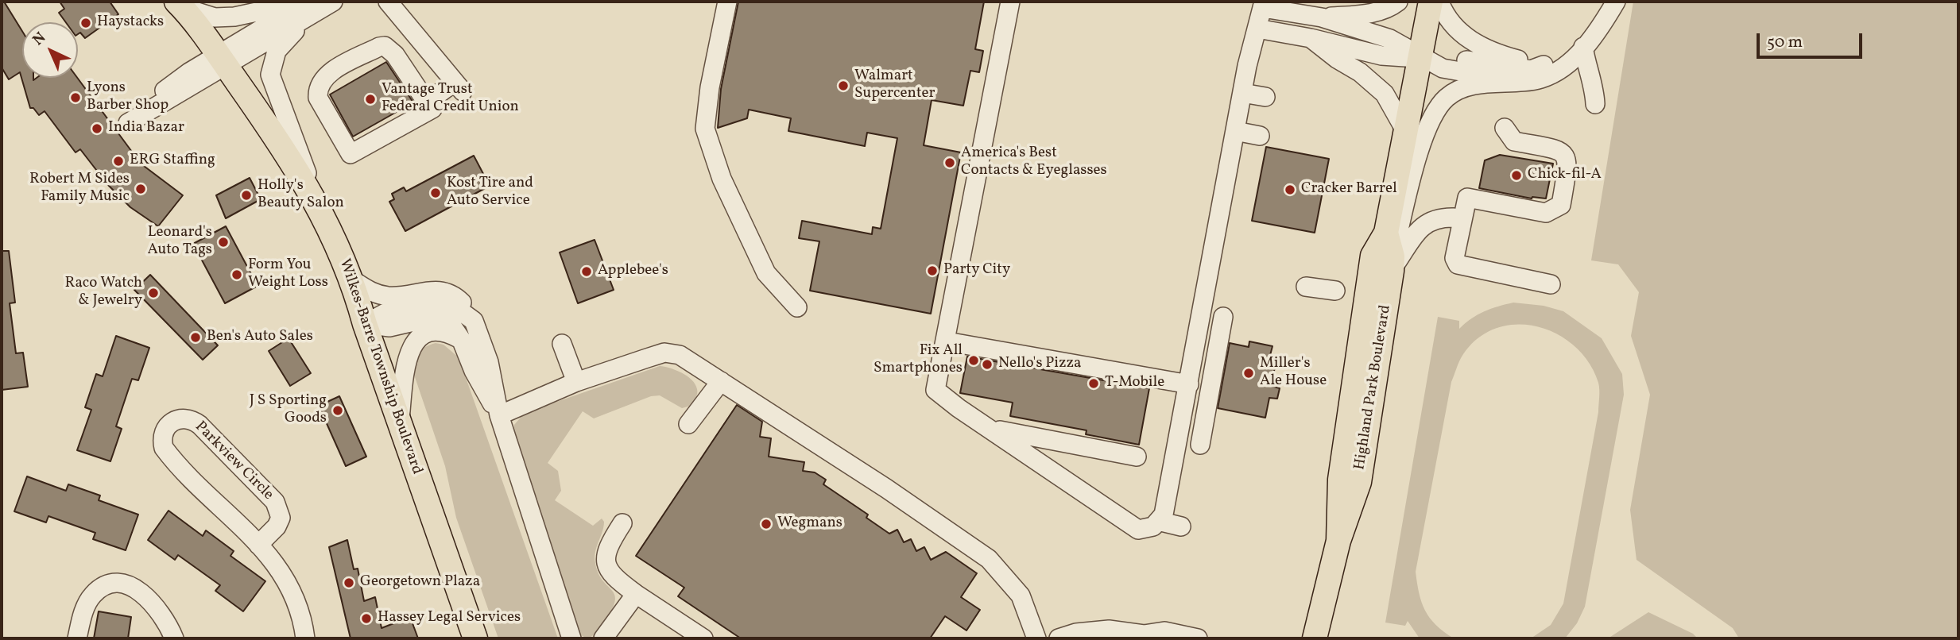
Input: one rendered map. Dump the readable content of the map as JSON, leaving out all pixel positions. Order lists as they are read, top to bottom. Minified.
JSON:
{"streets":{"main road":["Wilkes-Barre Township Boulevard","Highland Park Boulevard"],"street":["Parkview Circle"]},"places":["Haystacks","Walmart Supercenter","Lyons Barber Shop","Vantage Trust Federal Credit Union","India Bazar","ERG Staffing","America's Best Contacts & Eyeglasses","Chick-fil-A","Robert M Sides Family Music","Cracker Barrel","Kost Tire and Auto Service","Holly's Beauty Salon","Leonard's Auto Tags","Party City","Applebee's","Form You Weight Loss","Raco Watch & Jewelry","Ben's Auto Sales","Fix All Smartphones","Nello's Pizza","Miller's Ale House","T-Mobile","J S Sporting Goods","Wegmans","Georgetown Plaza","Hassey Legal Services"],"scale_bar":"50 m","north":"top left"}
